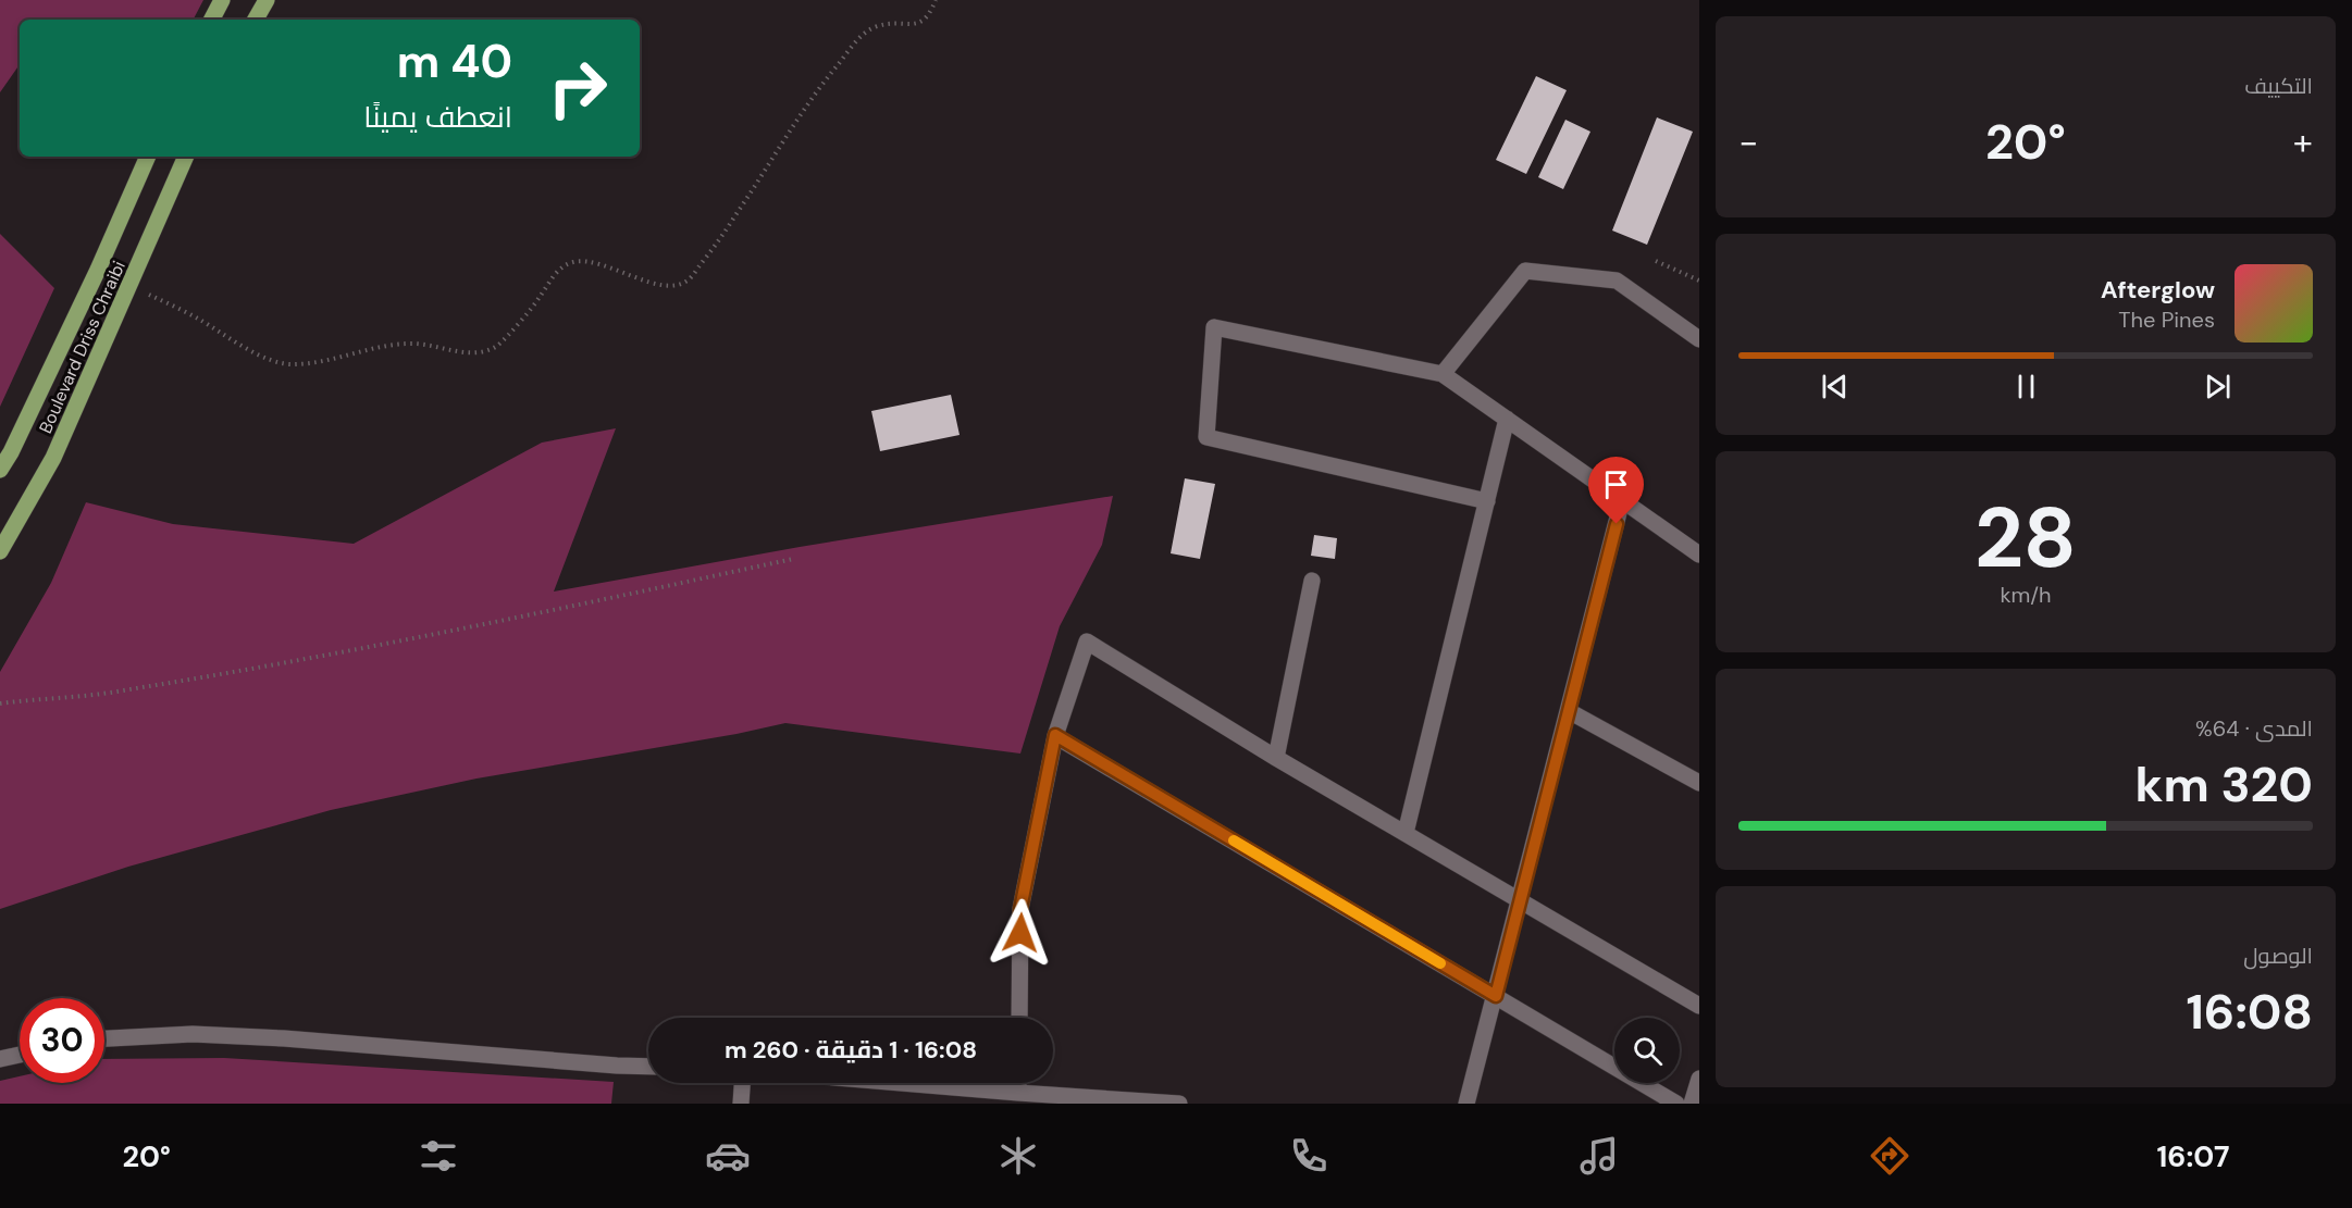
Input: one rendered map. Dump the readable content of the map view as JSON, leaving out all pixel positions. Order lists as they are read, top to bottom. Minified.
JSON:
{"streets":{"main road":["Boulevard Driss Chraibi"]},"page":{"tile":["التكييف",["28","km/h"],["المدى · 64%","320 km"],["الوصول","16:08"]],"turn":["40 m","انعطف يمينًا"],"heat":["−","20°","+"],"song":["Afterglow","The Pines"],"limit":"30","trip":"16:08 · 1 دقيقة · 260 m","tabs":["16:07","20°"]}}
